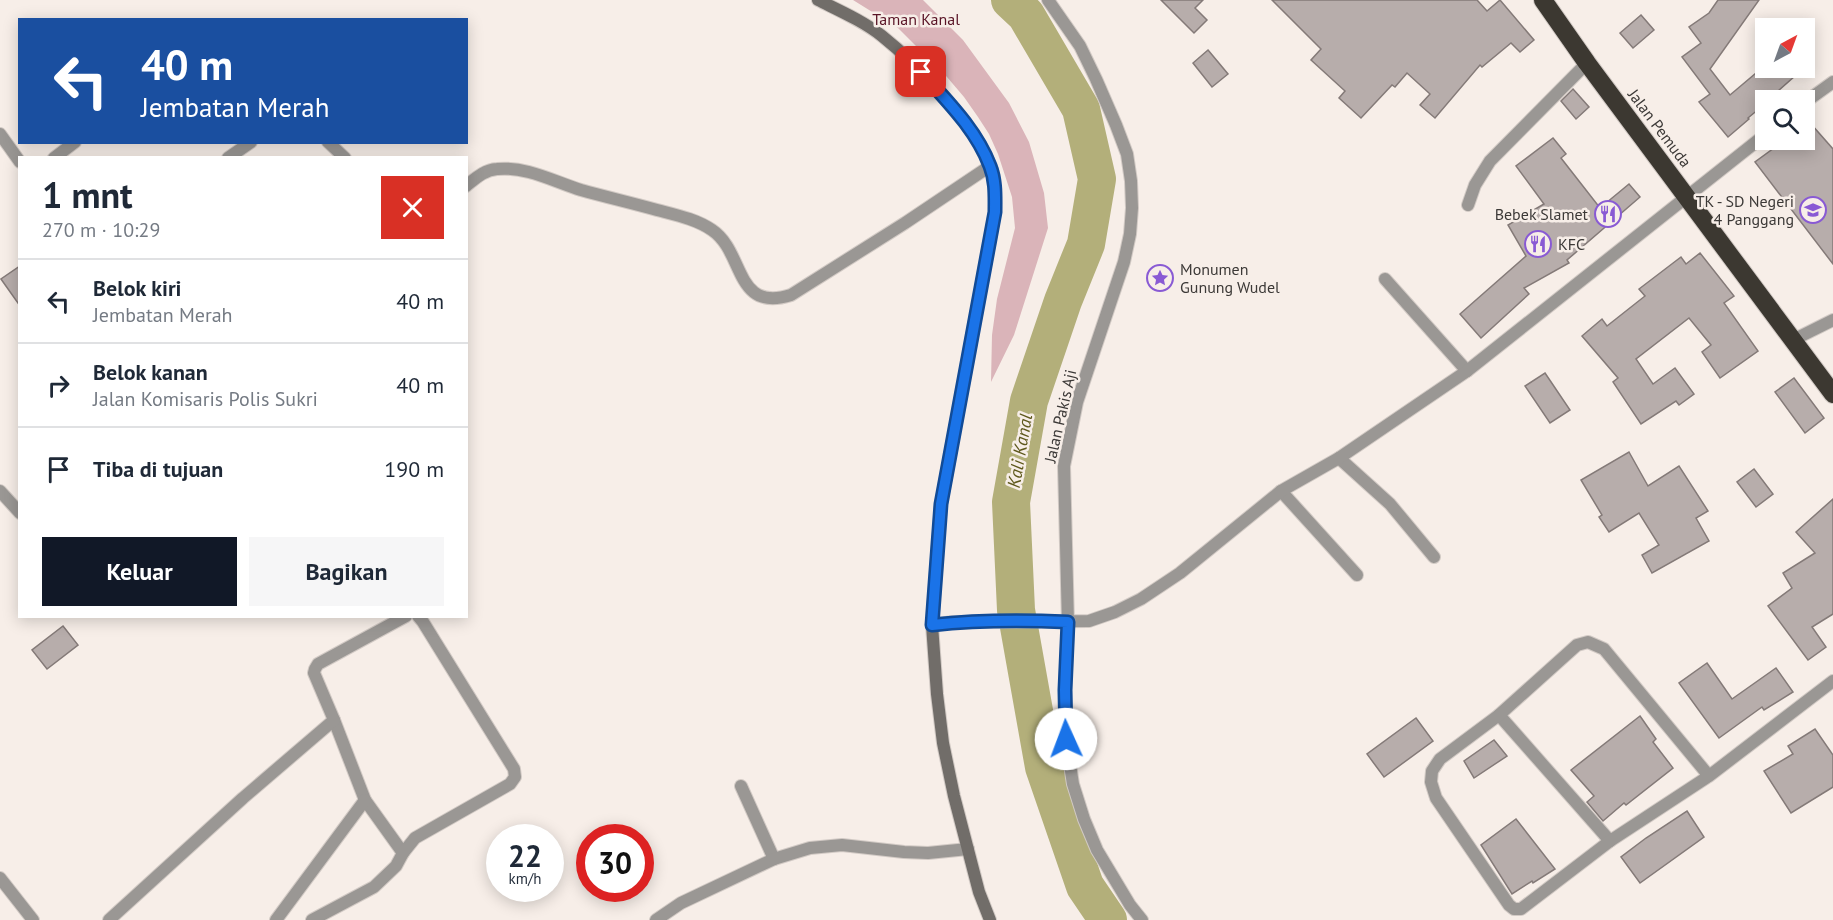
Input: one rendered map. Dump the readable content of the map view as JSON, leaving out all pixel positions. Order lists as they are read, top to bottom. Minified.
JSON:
{"streets":{"highway":["Jalan Pemuda"],"street":["Jalan Pakis Aji"]},"water":["Kali Kanal"],"parks":["Taman Kanal"],"places":{"school or university":["TK - SD Negeri 4 Panggang"],"restaurant":["Bebek Slamet","KFC"],"place":["Monumen Gunung Wudel"]},"north":"top right","page":{"turn":["40 m","Jembatan Merah"],"heading":["1 mnt","270 m · 10:29"],"list":[{"name":"Belok kiri","note":"Jembatan Merah","value":"40 m"},{"name":"Belok kanan","note":"Jalan Komisaris Polis Sukri","value":"40 m"},{"name":"Tiba di tujuan","value":"190 m"}],"buttons":["Keluar","Bagikan"],"speed":"22 km/h","limit":"30"}}
